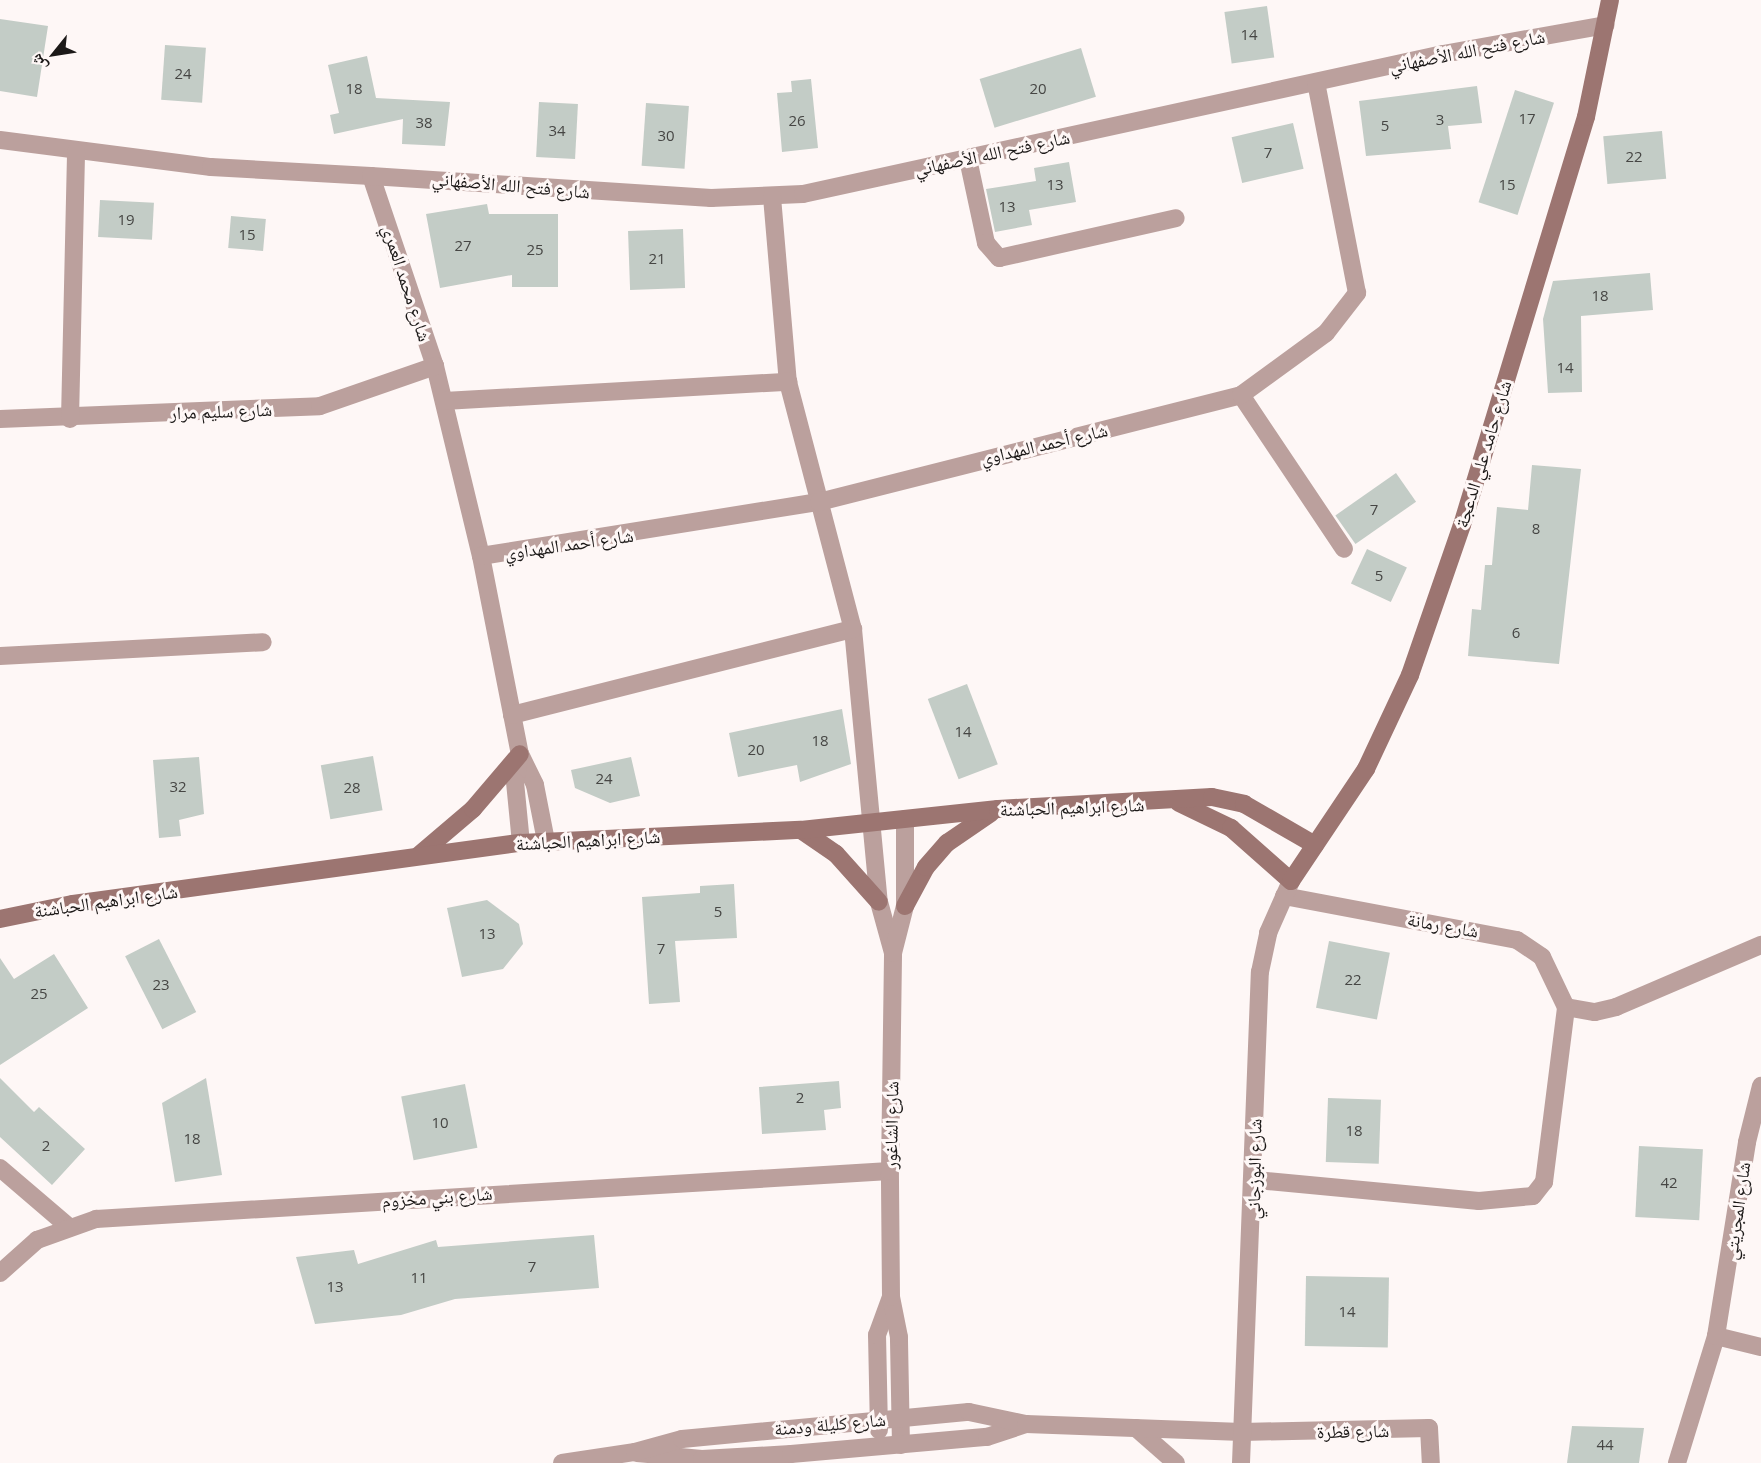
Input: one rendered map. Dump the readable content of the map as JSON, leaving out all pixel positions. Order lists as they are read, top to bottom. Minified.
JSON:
{"streets":{"street":["شارع فتح الله الأصفهاني","شارع محمد العمري","شارع سليم مرار","شارع أحمد المهداوي","شارع حامد علي الدعجة","شارع ابراهيم الحباشنة","شارع رمانة","شارع الشاغور","شارع البوزجاني","شارع بني مخزوم","شارع المجريتي","شارع كليلة ودمنة","شارع قطرة"]},"crossings":[["شارع فتح الله الأصفهاني","شارع محمد العمري"],["شارع فتح الله الأصفهاني","شارع أحمد المهداوي"],["شارع فتح الله الأصفهاني","شارع حامد علي الدعجة"],["شارع فتح الله الأصفهاني","شارع الشاغور"],["شارع محمد العمري","شارع سليم مرار"],["شارع محمد العمري","شارع أحمد المهداوي"],["شارع محمد العمري","شارع ابراهيم الحباشنة"],["شارع أحمد المهداوي","شارع الشاغور"],["شارع حامد علي الدعجة","شارع ابراهيم الحباشنة"],["شارع حامد علي الدعجة","شارع رمانة"],["شارع حامد علي الدعجة","شارع البوزجاني"],["شارع ابراهيم الحباشنة","شارع رمانة"],["شارع ابراهيم الحباشنة","شارع الشاغور"],["شارع ابراهيم الحباشنة","شارع البوزجاني"],["شارع رمانة","شارع البوزجاني"],["شارع الشاغور","شارع بني مخزوم"],["شارع الشاغور","شارع كليلة ودمنة"],["شارع البوزجاني","شارع كليلة ودمنة"],["شارع البوزجاني","شارع قطرة"],["شارع كليلة ودمنة","شارع قطرة"]],"house_numbers":["14","24","18","20","17","3","26","38","5","34","30","7","22","13","15","13","19","15","27","25","21","18","14","7","8","5","6","14","18","20","24","32","28","5","13","7","22","23","25","2","10","18","18","2","42","7","11","13","14","44"],"north":"bottom left"}
